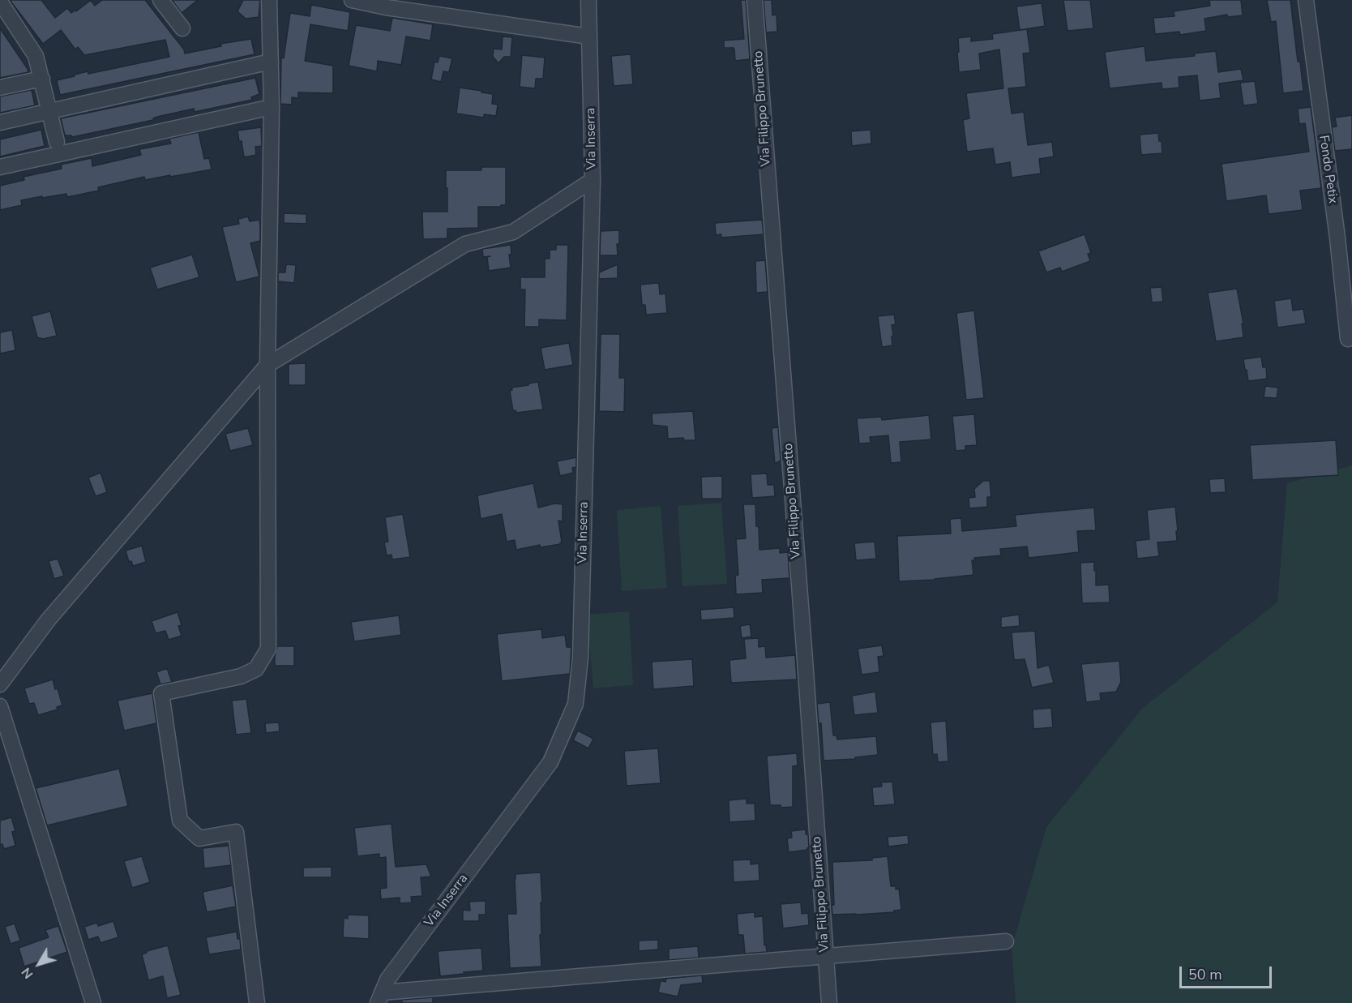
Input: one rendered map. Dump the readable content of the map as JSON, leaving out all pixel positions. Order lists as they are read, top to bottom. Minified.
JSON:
{"streets":{"street":["Via Filippo Brunetto","Via Inserra","Fondo Petix"]},"scale_bar":"50 m","north":"bottom left"}
